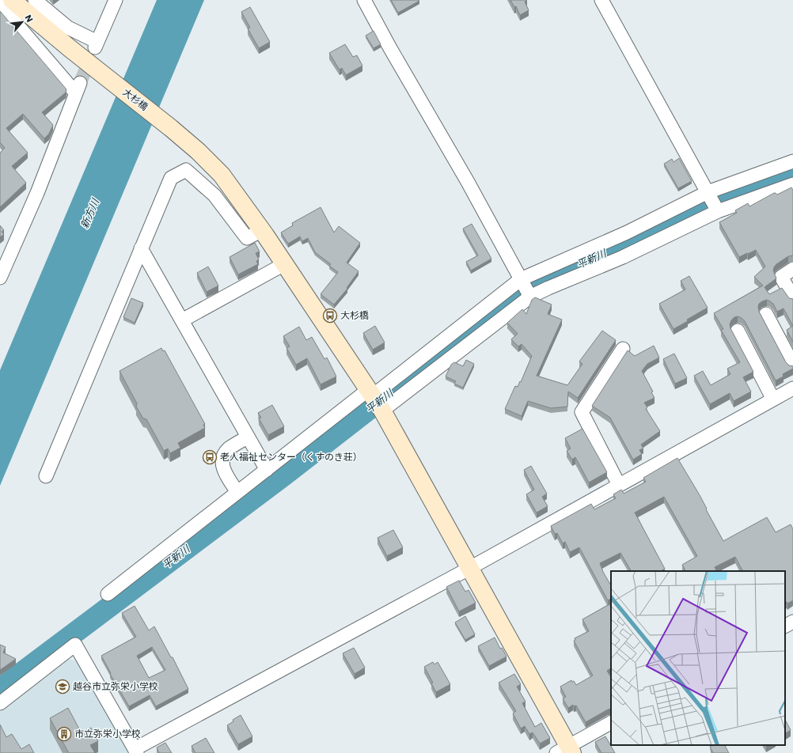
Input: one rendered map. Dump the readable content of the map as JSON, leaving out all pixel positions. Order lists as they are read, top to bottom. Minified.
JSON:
{"streets":{"street":["大杉橋"]},"water":["新方川","平新川"],"places":{"bus stop":["大杉橋","老人福祉センター（くすのき荘）"],"school or university":["越谷市立弥栄小学校"],"building":["市立弥栄小学校"]},"north":"top right"}
